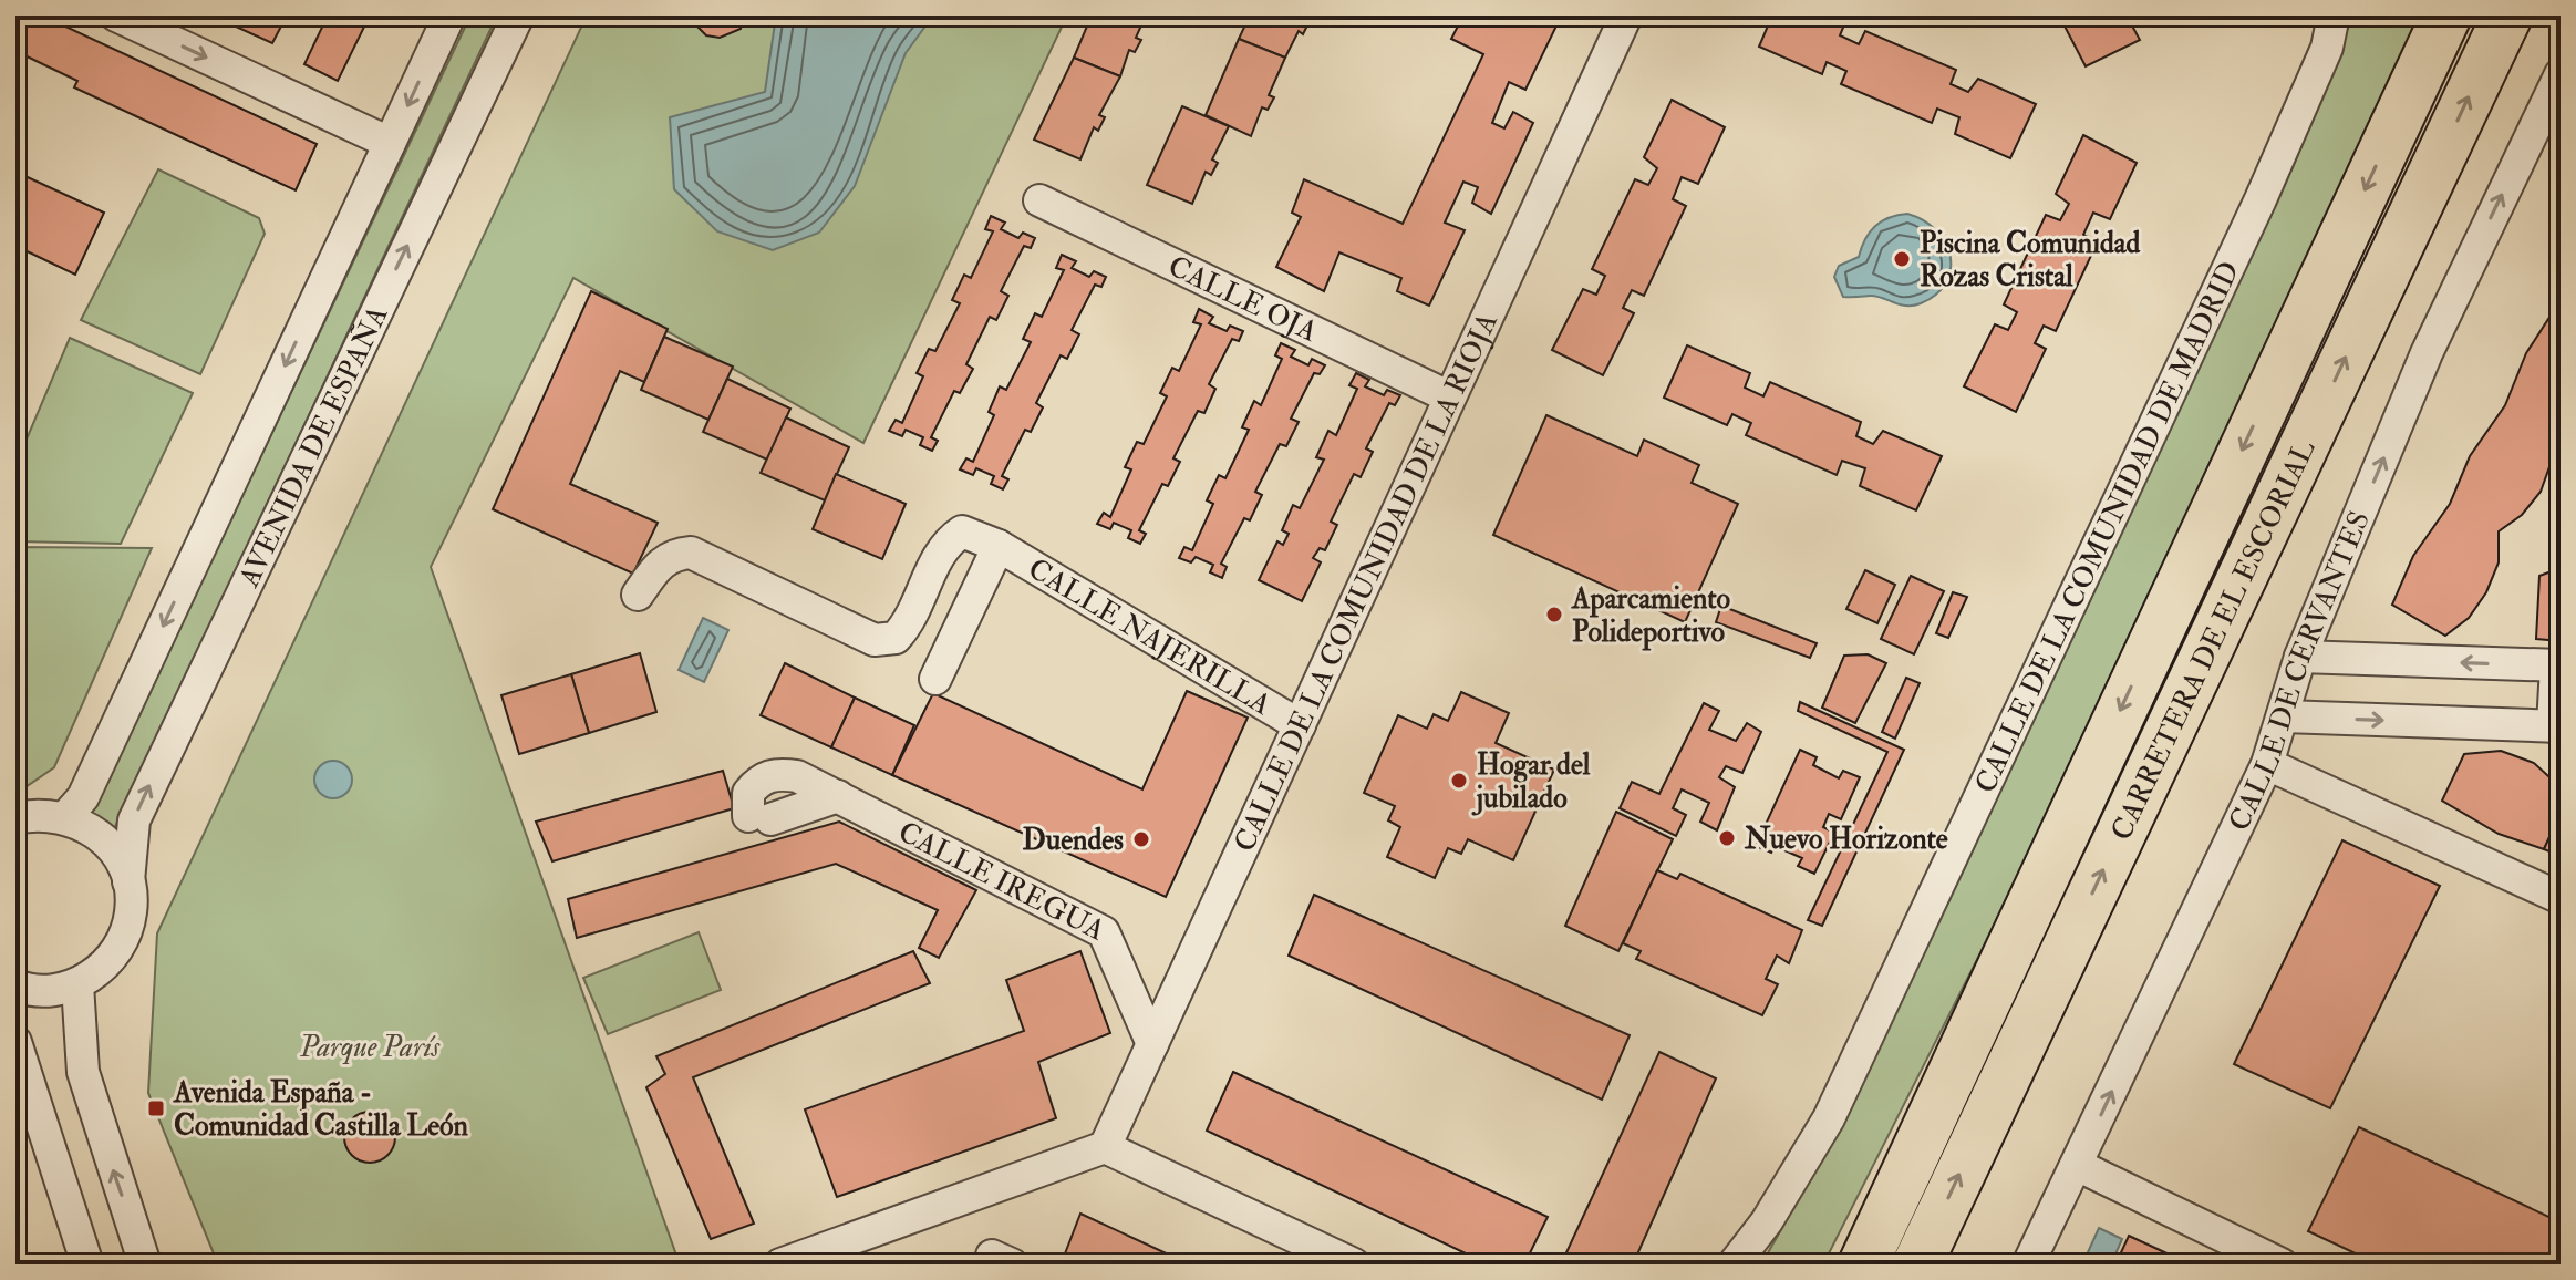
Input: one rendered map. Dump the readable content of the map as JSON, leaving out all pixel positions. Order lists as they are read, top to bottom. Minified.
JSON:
{"streets":{"highway":["CARRETERA DE EL ESCORIAL"],"street":["CALLE OJA","AVENIDA DE ESPAÑA","CALLE DE LA COMUNIDAD DE MADRID","CALLE DE LA COMUNIDAD DE LA RIOJA","CALLE NAJERILLA","CALLE DE CERVANTES","CALLE IREGUA"]},"crossings":[["CALLE OJA","CALLE DE LA COMUNIDAD DE LA RIOJA"],["CALLE DE LA COMUNIDAD DE LA RIOJA","CALLE NAJERILLA"],["CALLE DE LA COMUNIDAD DE LA RIOJA","CALLE IREGUA"]],"one_way":["CALLE DE CERVANTES"],"parks":["Parque París"],"places":{"other":["Piscina Comunidad Rozas Cristal","Aparcamiento Polideportivo","Hogar del jubilado","Nuevo Horizonte","Duendes"],"transit":["Avenida España - Comunidad Castilla León"]}}
